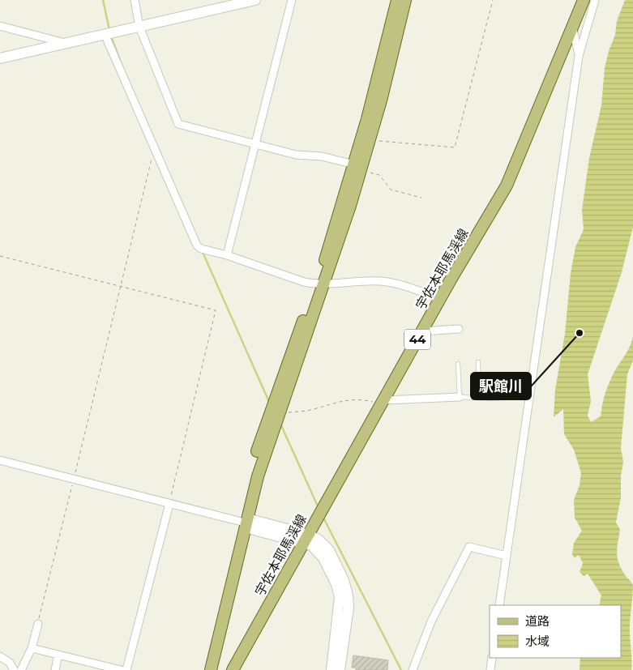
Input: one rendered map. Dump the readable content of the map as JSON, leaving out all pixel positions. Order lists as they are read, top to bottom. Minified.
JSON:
{"streets":{"main road":["宇佐本耶馬渓線","44"]},"places":["駅館川"],"legend":["道路","水域"]}
